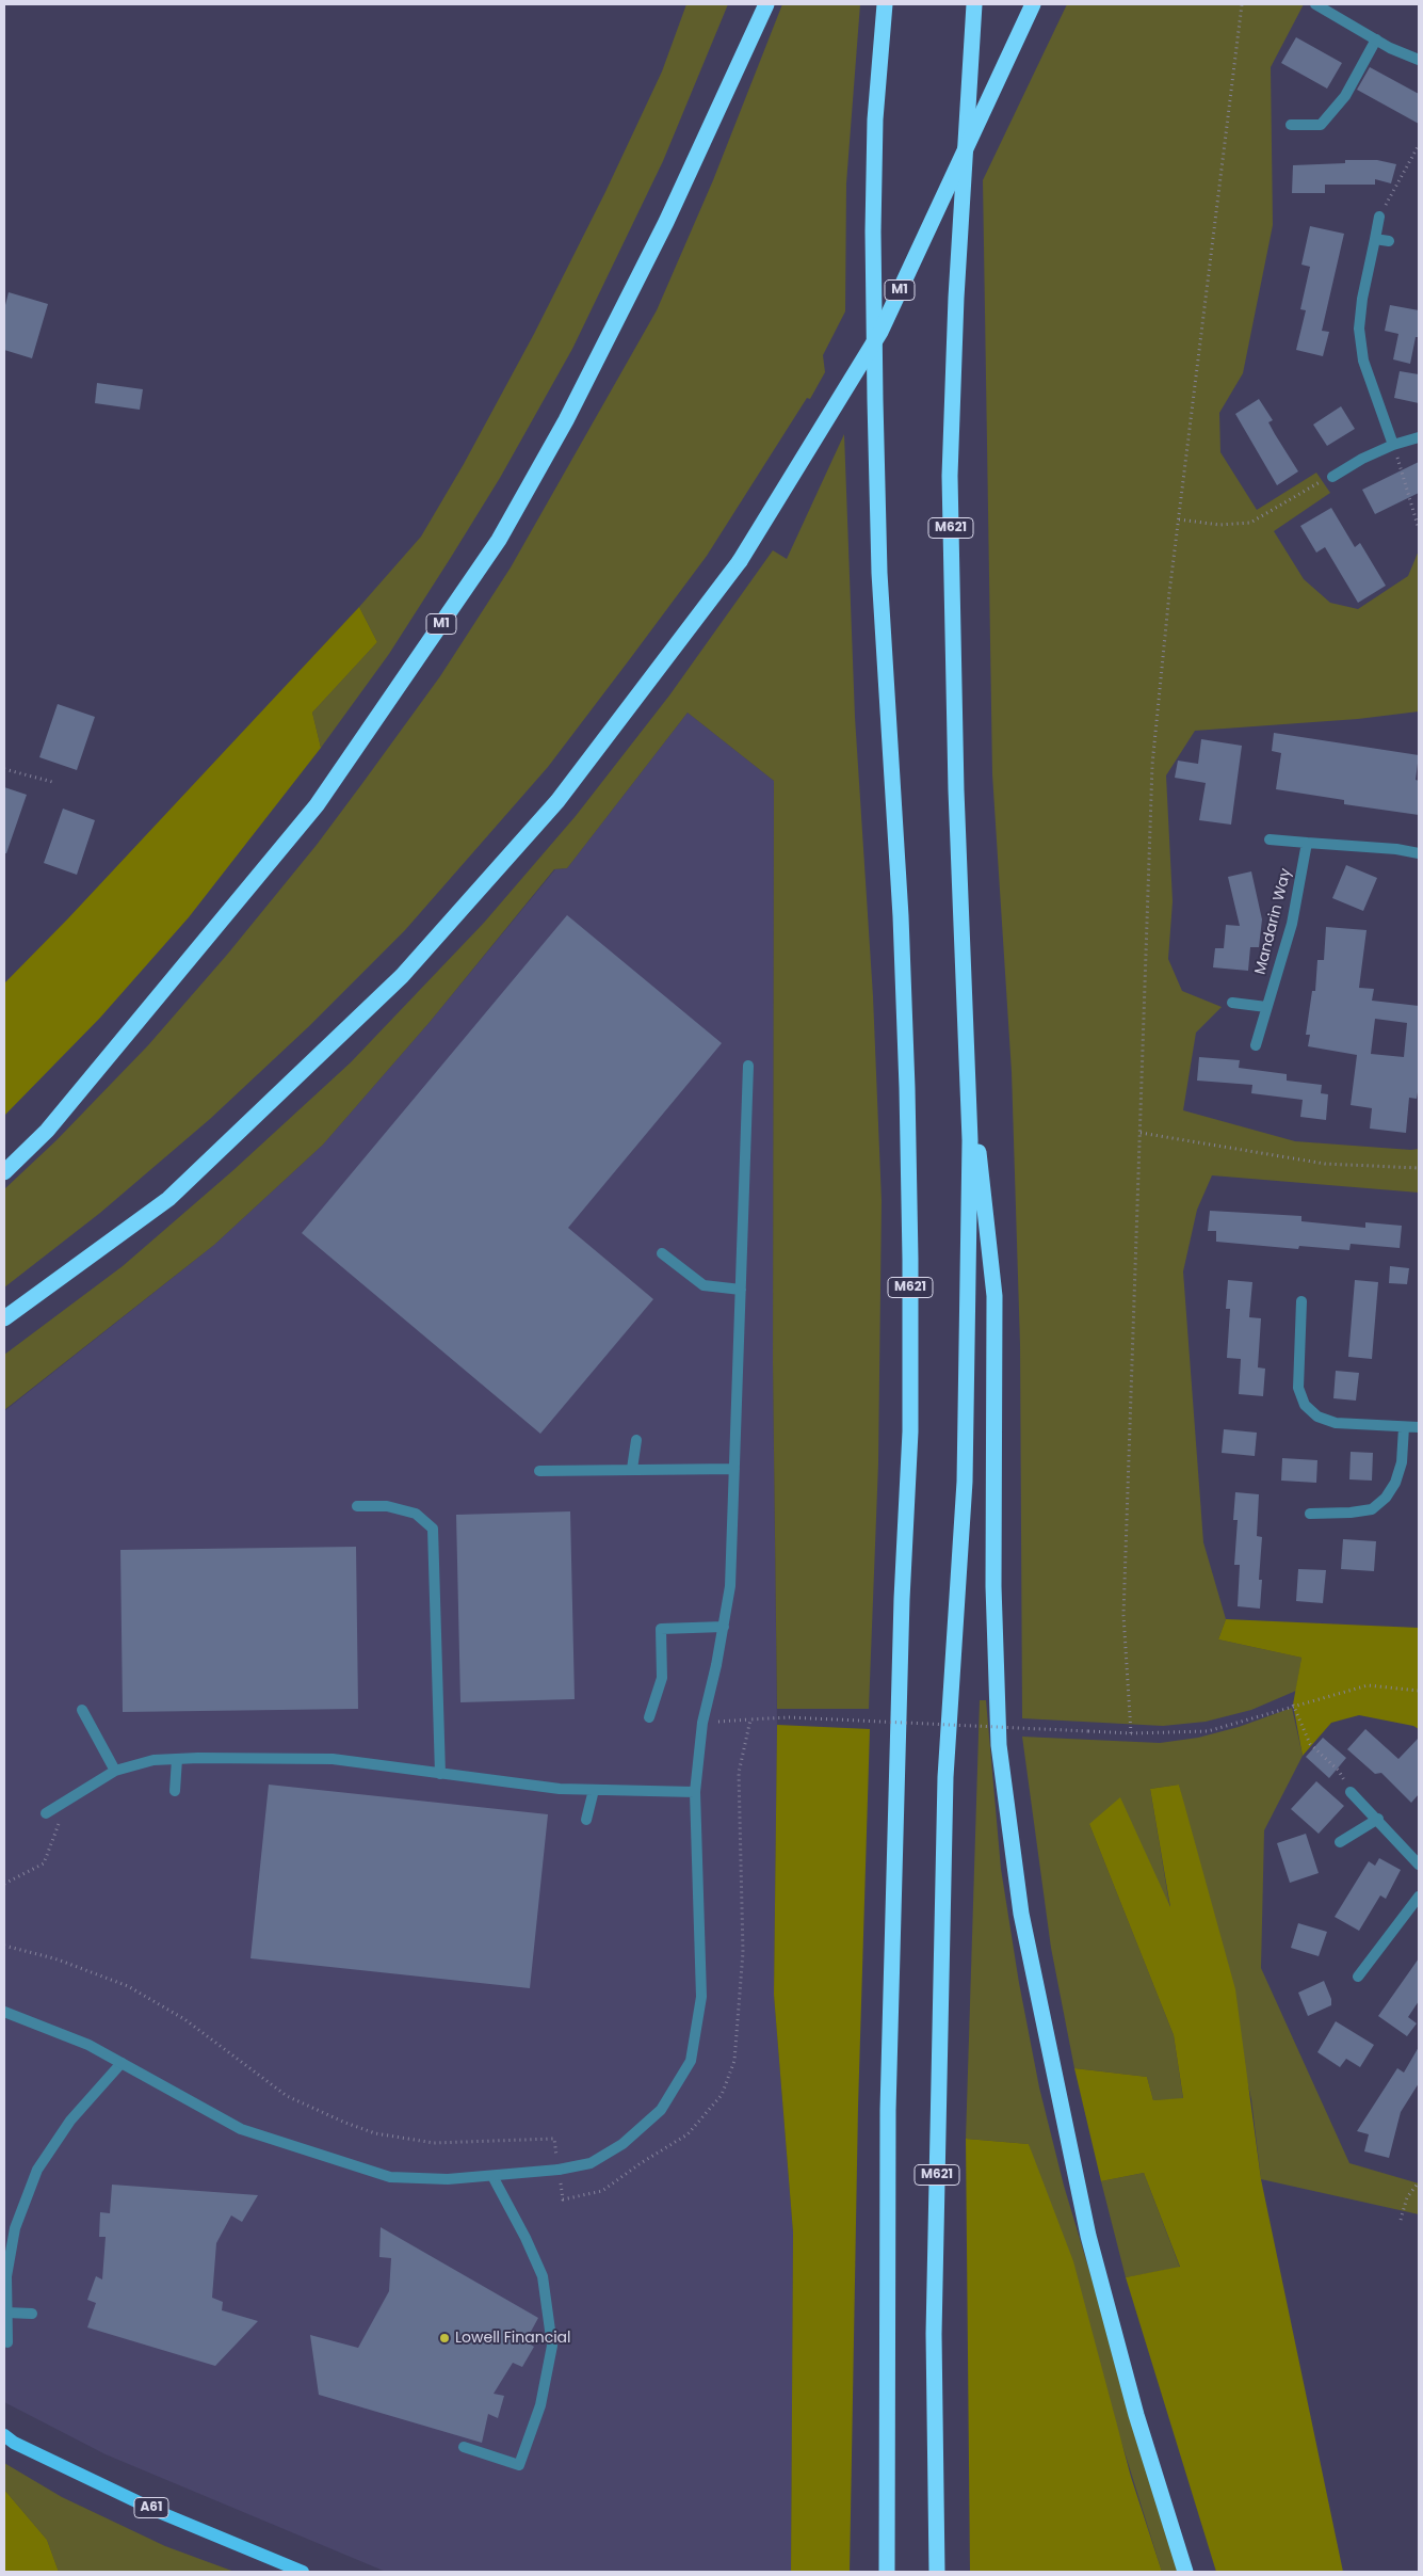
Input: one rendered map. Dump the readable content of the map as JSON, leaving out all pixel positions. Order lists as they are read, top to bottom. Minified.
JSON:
{"streets":{"highway":["M1","M621"],"main road":["A61"],"street":["Mandarin Way"]},"places":["Lowell Financial"]}
